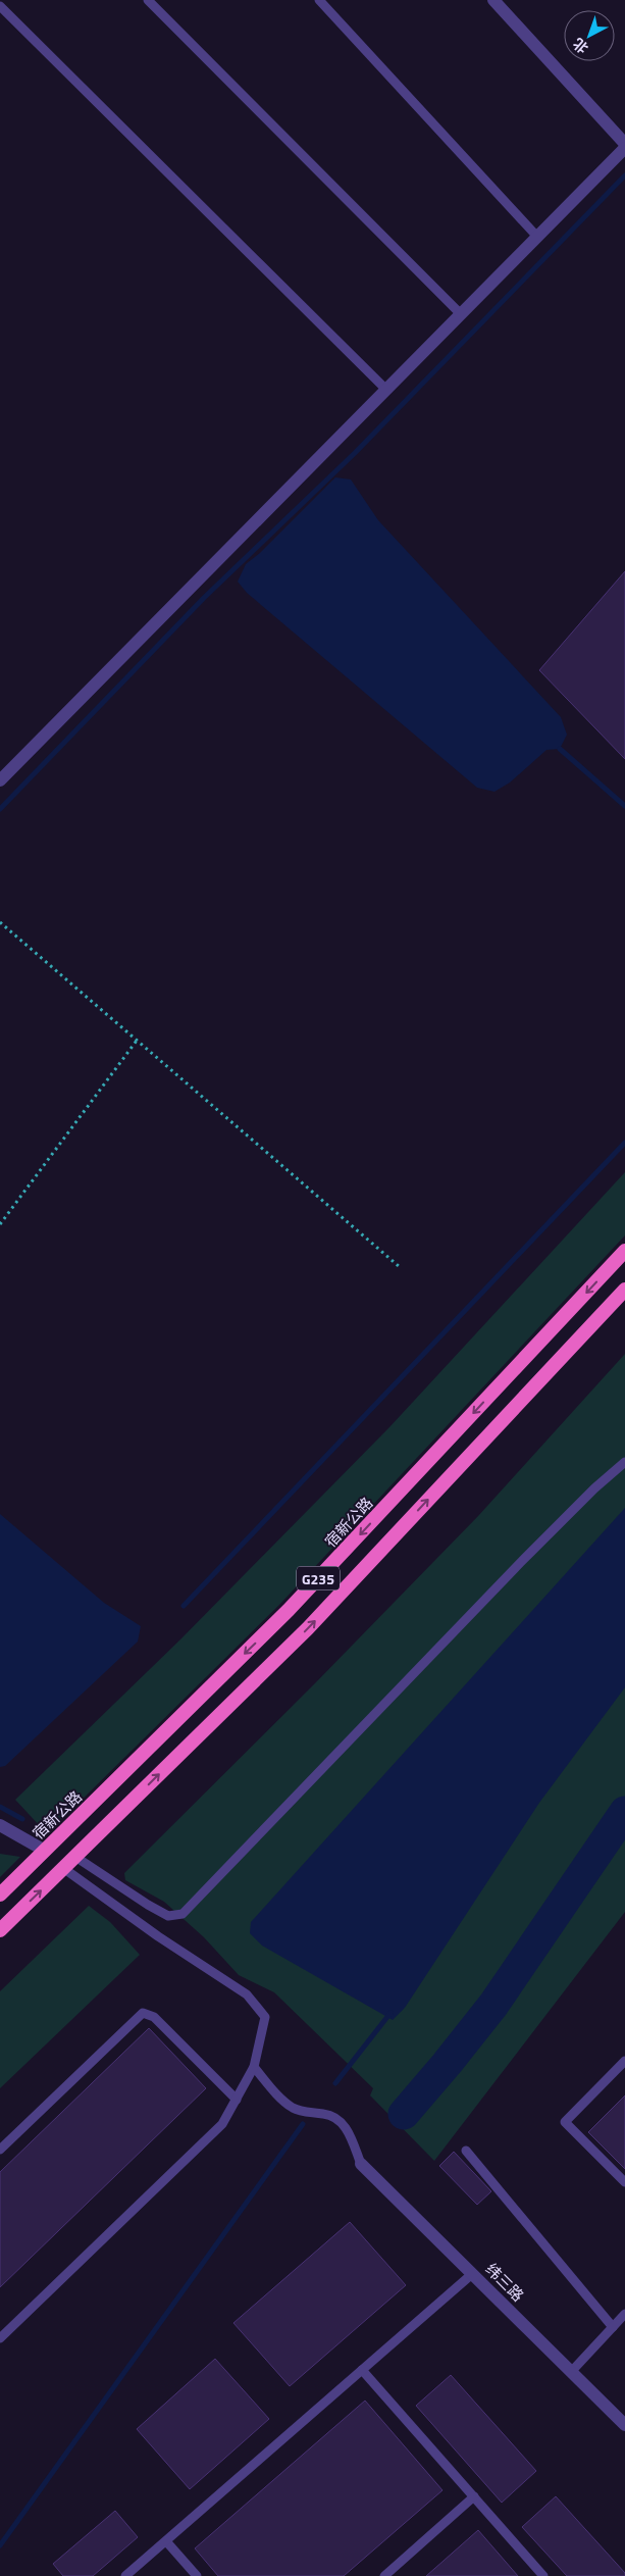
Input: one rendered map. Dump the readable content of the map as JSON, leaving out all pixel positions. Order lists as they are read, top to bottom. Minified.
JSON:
{"streets":{"highway":["宿新公路","G235"],"street":["纬三路"]},"north":"bottom left"}
